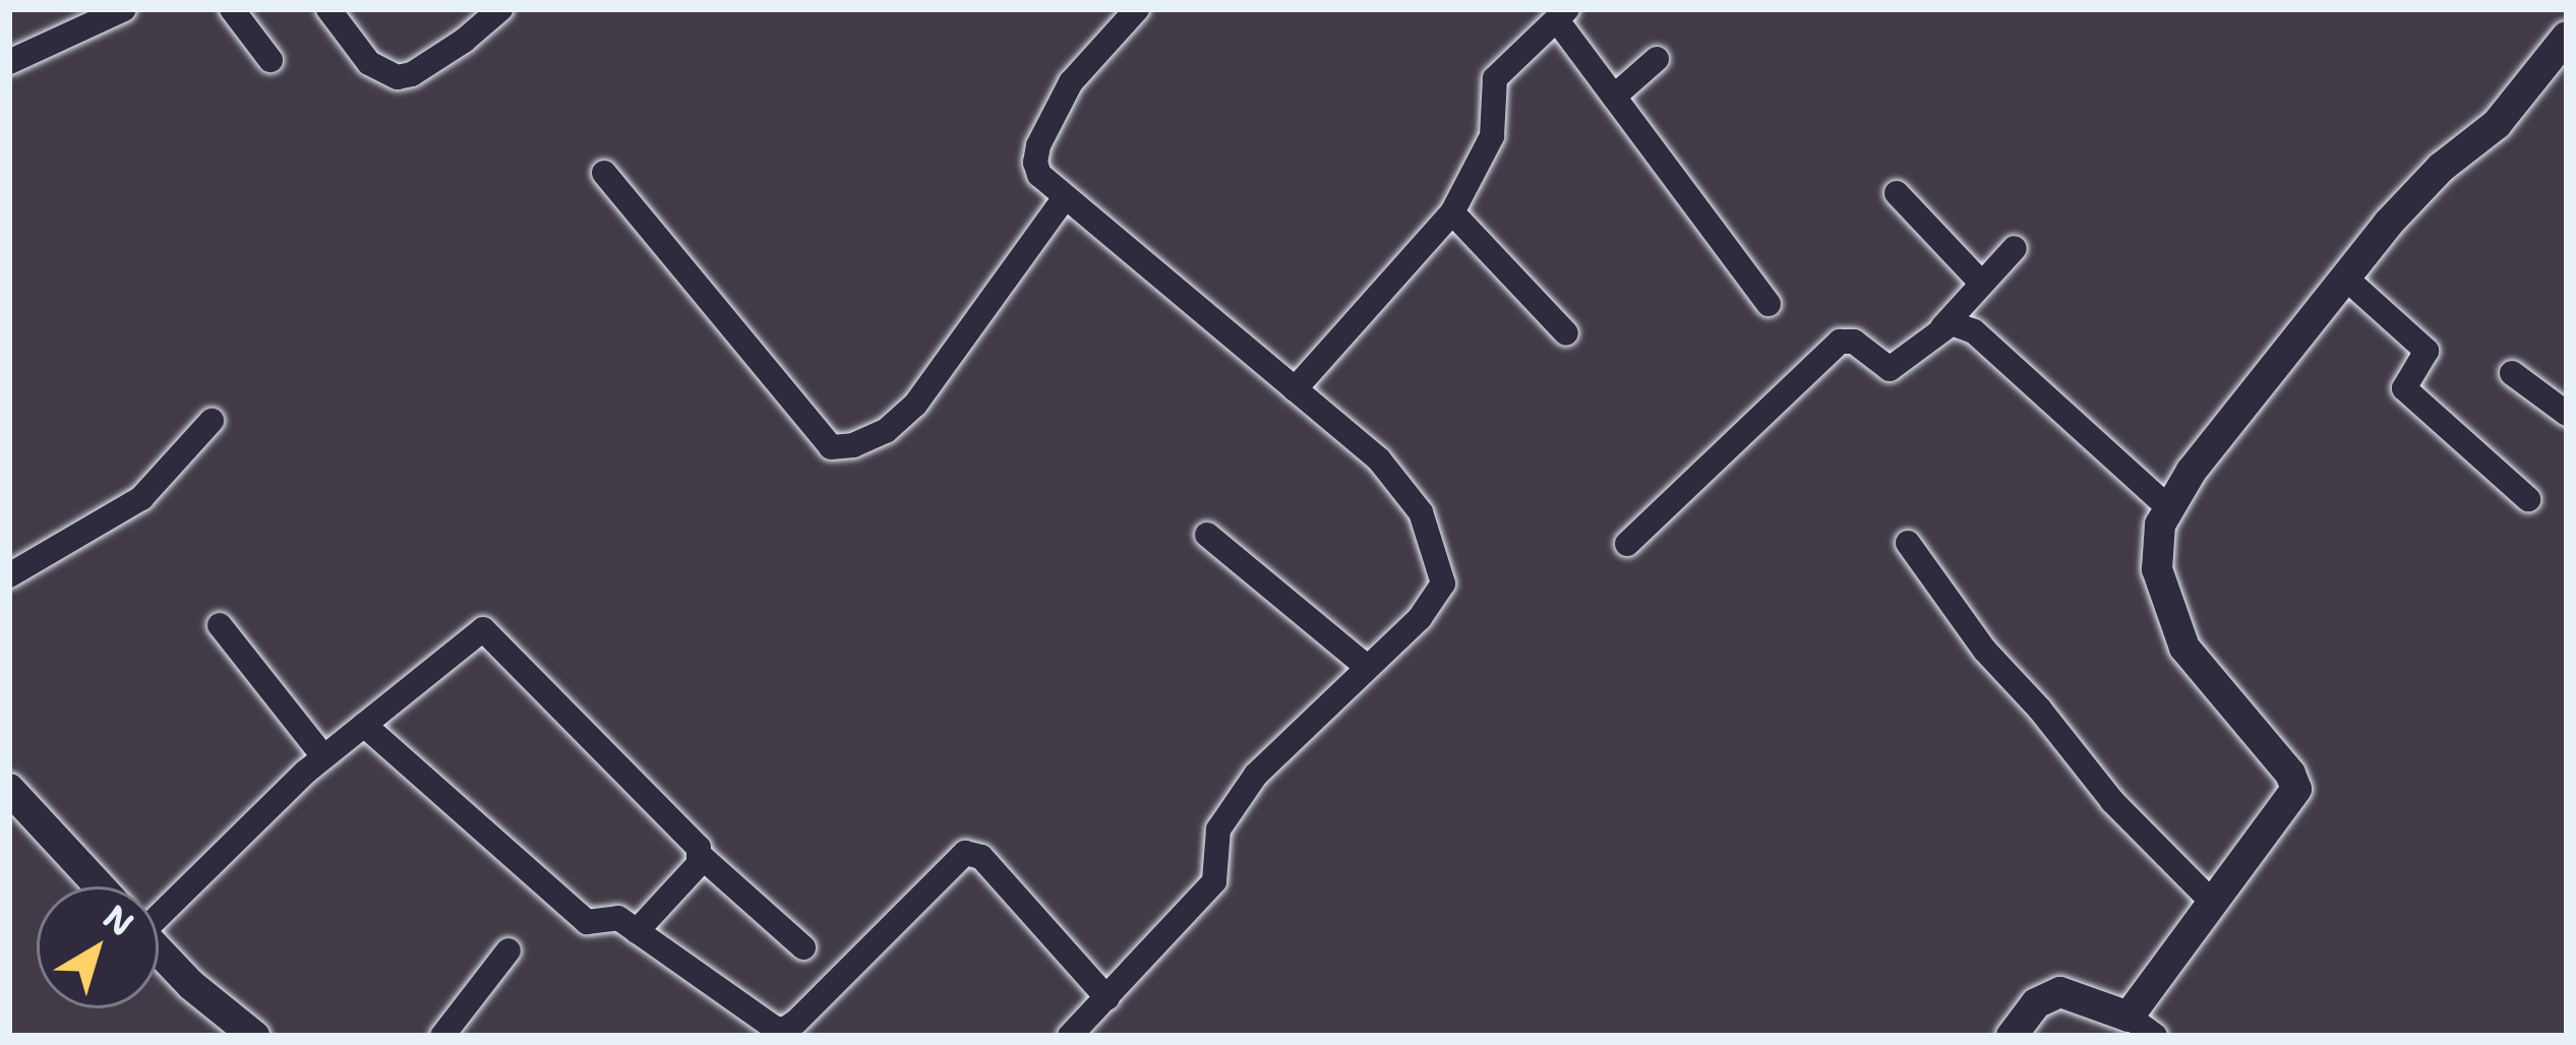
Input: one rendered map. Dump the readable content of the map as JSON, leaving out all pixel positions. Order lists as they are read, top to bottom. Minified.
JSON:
{"north":"top right"}
